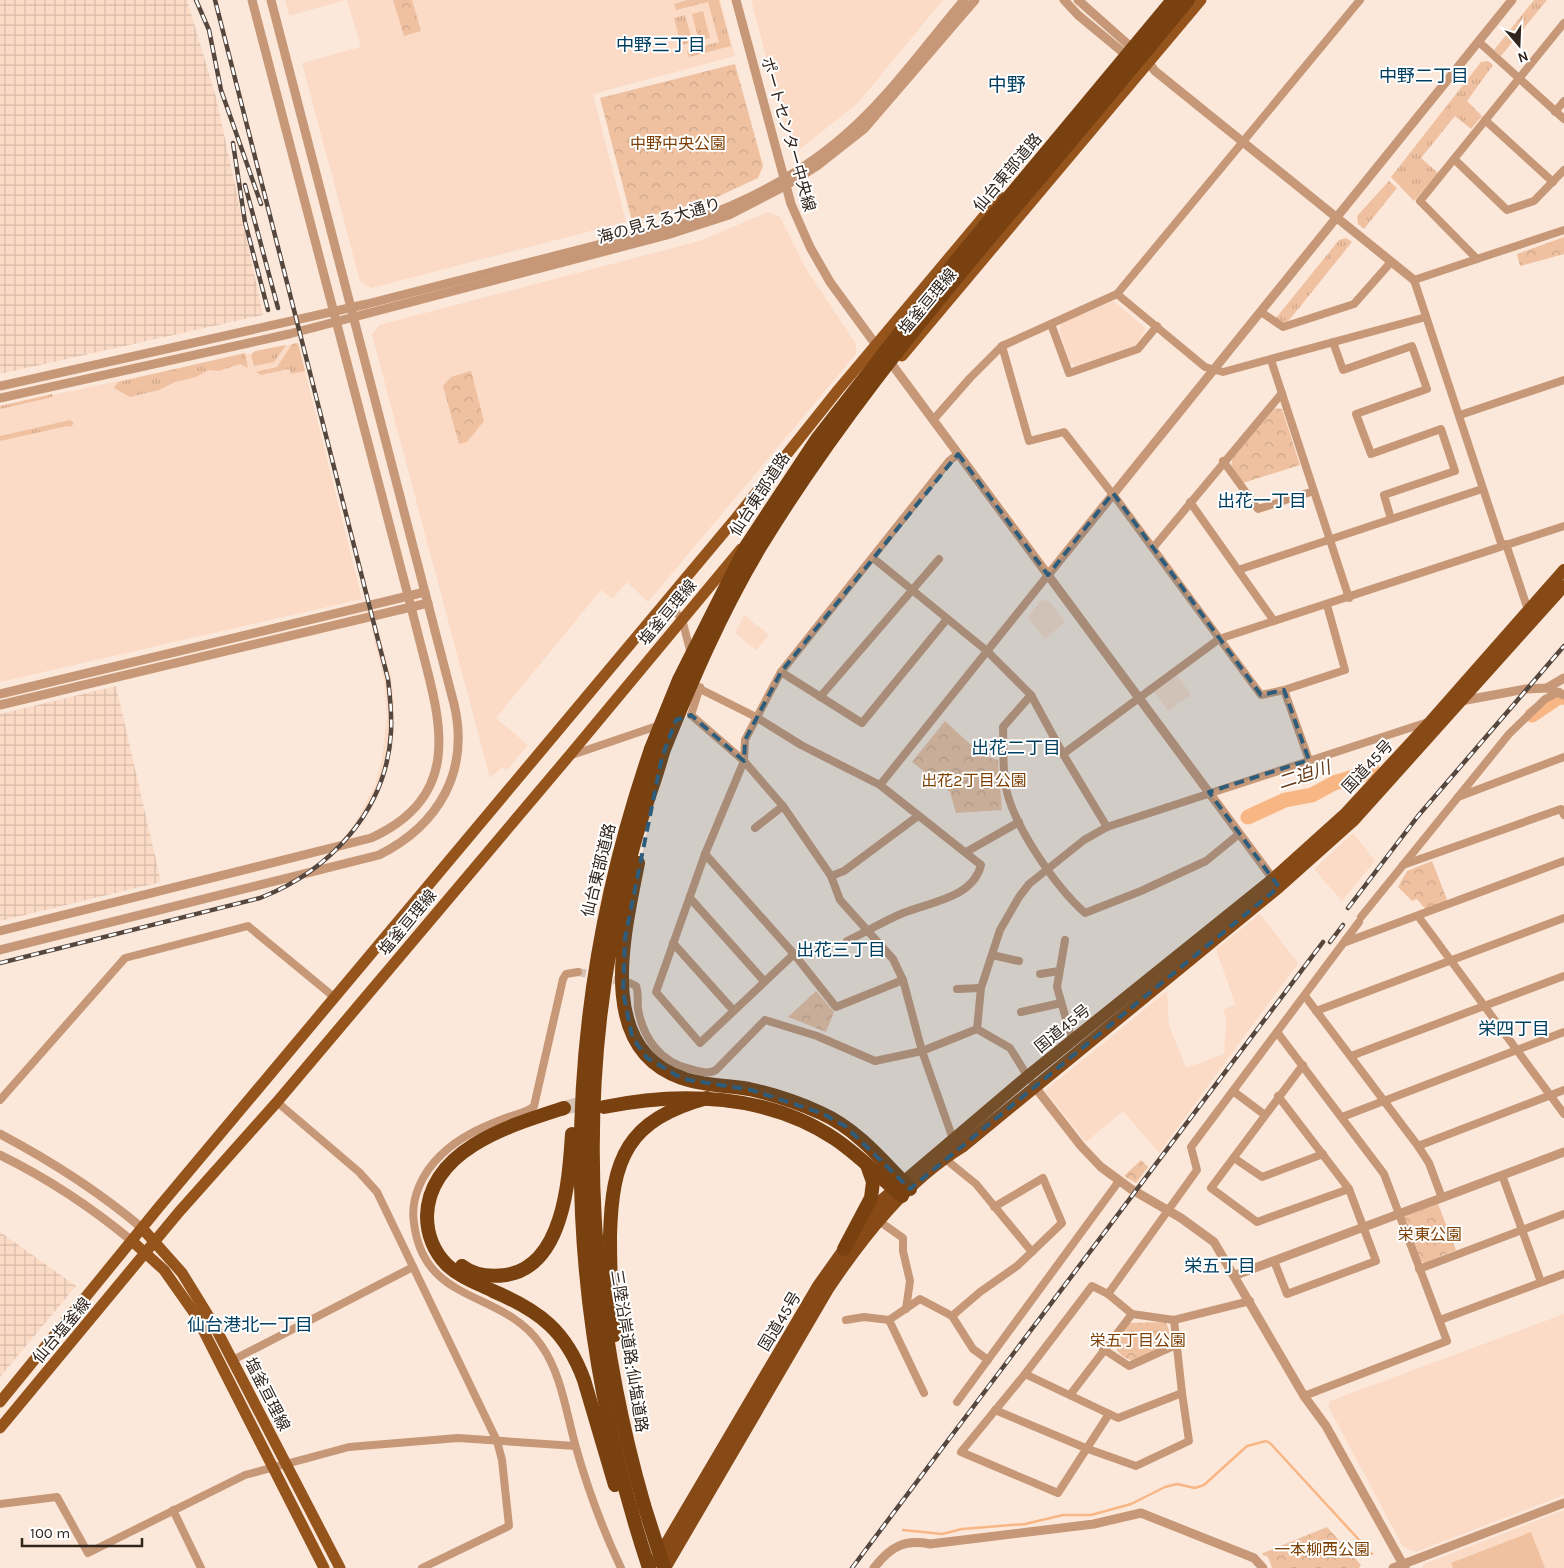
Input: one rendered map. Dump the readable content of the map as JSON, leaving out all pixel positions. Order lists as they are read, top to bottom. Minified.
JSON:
{"streets":{"highway":["仙台東部道路","国道45号","三陸沿岸道路;仙塩道路"],"main road":["塩釜亘理線","仙台塩釜線"],"street":["ポートセンター中央線","海の見える大通り"]},"crossings":[["ポートセンター中央線","海の見える大通り"],["ポートセンター中央線","塩釜亘理線"],["ポートセンター中央線","国道45号"],["仙台東部道路","三陸沿岸道路;仙塩道路"],["塩釜亘理線","仙台塩釜線"],["国道45号","三陸沿岸道路;仙塩道路"]],"districts":["中野三丁目","中野二丁目","中野","出花一丁目","出花二丁目","出花三丁目","栄四丁目","栄五丁目","仙台港北一丁目"],"water":["二迫川"],"parks":["中野中央公園","出花2丁目公園","栄東公園","栄五丁目公園","一本柳西公園"],"scale_bar":"100 m","north":"bottom"}
